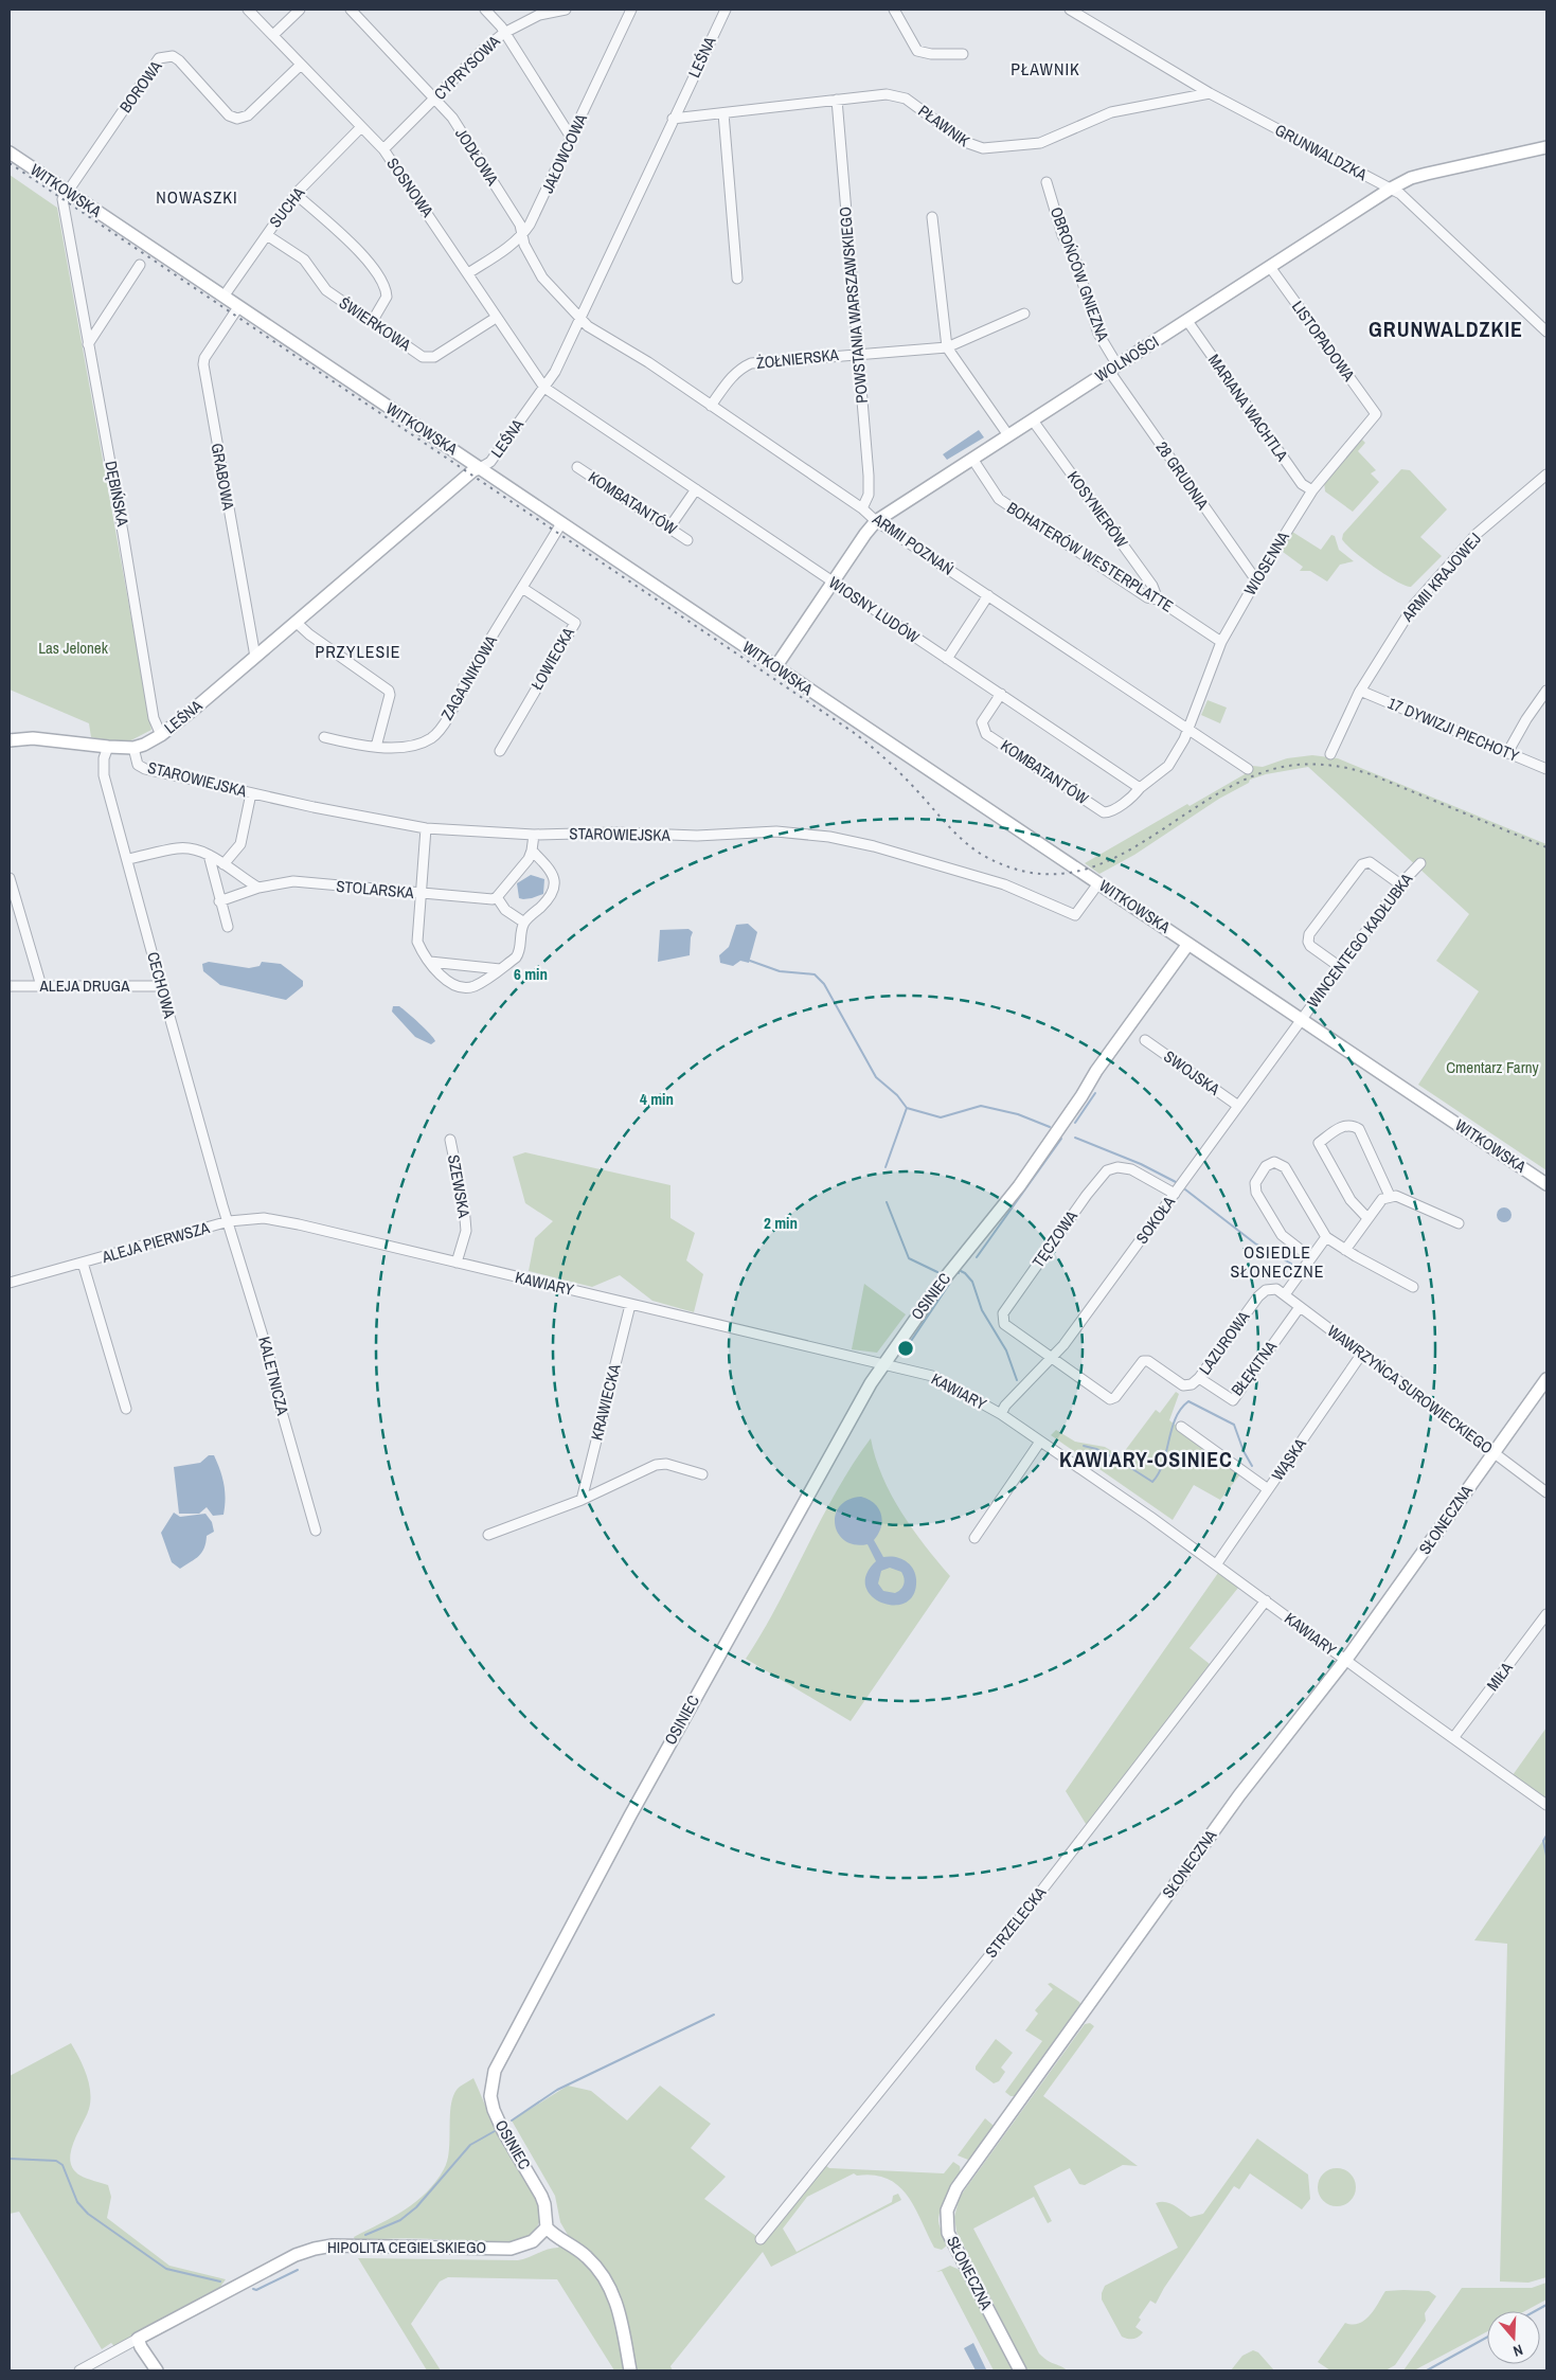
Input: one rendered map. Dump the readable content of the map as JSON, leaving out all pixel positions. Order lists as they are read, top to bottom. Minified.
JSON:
{"streets":{"street":["LEŚNA","CYPRYSOWA","BOROWA","PŁAWNIK","GRUNWALDZKA","JAŁOWCOWA","JODŁOWA","SOSNOWA","WITKOWSKA","SUCHA","OBROŃCÓW GNIEZNA","POWSTANIA WARSZAWSKIEGO","ŚWIERKOWA","LISTOPADOWA","ŻOŁNIERSKA","WOLNOŚCI","MARIANA WACHTLA","28 GRUDNIA","GRABOWA","DĘBIŃSKA","KOMBATANTÓW","KOSYNIERÓW","ARMII POZNAŃ","BOHATERÓW WESTERPLATTE","WIOSENNA","ARMII KRAJOWEJ","WIOSNY LUDÓW","ŁOWIECKA","ZAGAJNIKOWA","17 DYWIZJI PIECHOTY","STAROWIEJSKA","STOLARSKA","WINCENTEGO KADŁUBKA","CECHOWA","ALEJA DRUGA","SWOJSKA","SZEWSKA","SOKOŁA","TĘCZOWA","ALEJA PIERWSZA","KAWIARY","OSINIEC","LAZUROWA","BŁĘKITNA","KALETNICZA","WAWRZYŃCA SUROWIECKIEGO","KRAWIECKA","WĄSKA","SŁONECZNA","MIŁA","STRZELECKA","HIPOLITA CEGIELSKIEGO"]},"crossings":[["LEŚNA","PŁAWNIK"],["LEŚNA","JODŁOWA"],["LEŚNA","SOSNOWA"],["LEŚNA","WITKOWSKA"],["LEŚNA","GRABOWA"],["LEŚNA","DĘBIŃSKA"],["LEŚNA","ARMII POZNAŃ"],["LEŚNA","WIOSNY LUDÓW"],["LEŚNA","STAROWIEJSKA"],["LEŚNA","CECHOWA"],["CYPRYSOWA","JODŁOWA"],["CYPRYSOWA","SOSNOWA"],["BOROWA","SOSNOWA"],["BOROWA","WITKOWSKA"],["BOROWA","DĘBIŃSKA"],["PŁAWNIK","GRUNWALDZKA"],["PŁAWNIK","POWSTANIA WARSZAWSKIEGO"],["GRUNWALDZKA","WOLNOŚCI"],["JAŁOWCOWA","JODŁOWA"],["JAŁOWCOWA","SOSNOWA"],["JODŁOWA","ARMII POZNAŃ"],["SOSNOWA","SUCHA"],["SOSNOWA","ŚWIERKOWA"],["SOSNOWA","WIOSNY LUDÓW"],["WITKOWSKA","SUCHA"],["WITKOWSKA","WOLNOŚCI"],["WITKOWSKA","GRABOWA"],["WITKOWSKA","DĘBIŃSKA"],["WITKOWSKA","ZAGAJNIKOWA"],["WITKOWSKA","STAROWIEJSKA"],["WITKOWSKA","WINCENTEGO KADŁUBKA"],["WITKOWSKA","SOKOŁA"],["WITKOWSKA","OSINIEC"],["SUCHA","ŚWIERKOWA"],["OBROŃCÓW GNIEZNA","WOLNOŚCI"],["OBROŃCÓW GNIEZNA","28 GRUDNIA"],["POWSTANIA WARSZAWSKIEGO","ŻOŁNIERSKA"],["POWSTANIA WARSZAWSKIEGO","ARMII POZNAŃ"],["LISTOPADOWA","WOLNOŚCI"],["LISTOPADOWA","WIOSENNA"],["ŻOŁNIERSKA","ARMII POZNAŃ"],["WOLNOŚCI","MARIANA WACHTLA"],["WOLNOŚCI","28 GRUDNIA"],["WOLNOŚCI","KOSYNIERÓW"],["WOLNOŚCI","ARMII POZNAŃ"],["WOLNOŚCI","BOHATERÓW WESTERPLATTE"],["WOLNOŚCI","WIOSNY LUDÓW"],["MARIANA WACHTLA","WIOSENNA"],["28 GRUDNIA","WIOSENNA"],["KOMBATANTÓW","WIOSNY LUDÓW"],["KOSYNIERÓW","BOHATERÓW WESTERPLATTE"],["ARMII POZNAŃ","WIOSENNA"],["BOHATERÓW WESTERPLATTE","WIOSENNA"],["ARMII KRAJOWEJ","17 DYWIZJI PIECHOTY"],["ŁOWIECKA","ZAGAJNIKOWA"],["WINCENTEGO KADŁUBKA","SOKOŁA"],["CECHOWA","ALEJA DRUGA"],["CECHOWA","ALEJA PIERWSZA"],["CECHOWA","KAWIARY"],["CECHOWA","KALETNICZA"],["SWOJSKA","SOKOŁA"],["SZEWSKA","KAWIARY"],["SOKOŁA","TĘCZOWA"],["SOKOŁA","KAWIARY"],["SOKOŁA","LAZUROWA"],["TĘCZOWA","LAZUROWA"],["ALEJA PIERWSZA","KAWIARY"],["ALEJA PIERWSZA","KALETNICZA"],["KAWIARY","OSINIEC"],["KAWIARY","KALETNICZA"],["KAWIARY","KRAWIECKA"],["KAWIARY","WĄSKA"],["KAWIARY","SŁONECZNA"],["KAWIARY","MIŁA"],["KAWIARY","STRZELECKA"],["OSINIEC","HIPOLITA CEGIELSKIEGO"],["LAZUROWA","BŁĘKITNA"],["LAZUROWA","WAWRZYŃCA SUROWIECKIEGO"],["BŁĘKITNA","WAWRZYŃCA SUROWIECKIEGO"],["WAWRZYŃCA SUROWIECKIEGO","WĄSKA"],["WAWRZYŃCA SUROWIECKIEGO","SŁONECZNA"]],"districts":["PŁAWNIK","NOWASZKI","GRUNWALDZKIE","PRZYLESIE","OSIEDLE SŁONECZNE","KAWIARY-OSINIEC"],"parks":["Las Jelonek","Cmentarz Farny"],"north":"bottom","rings":["6 min","4 min","2 min"]}
